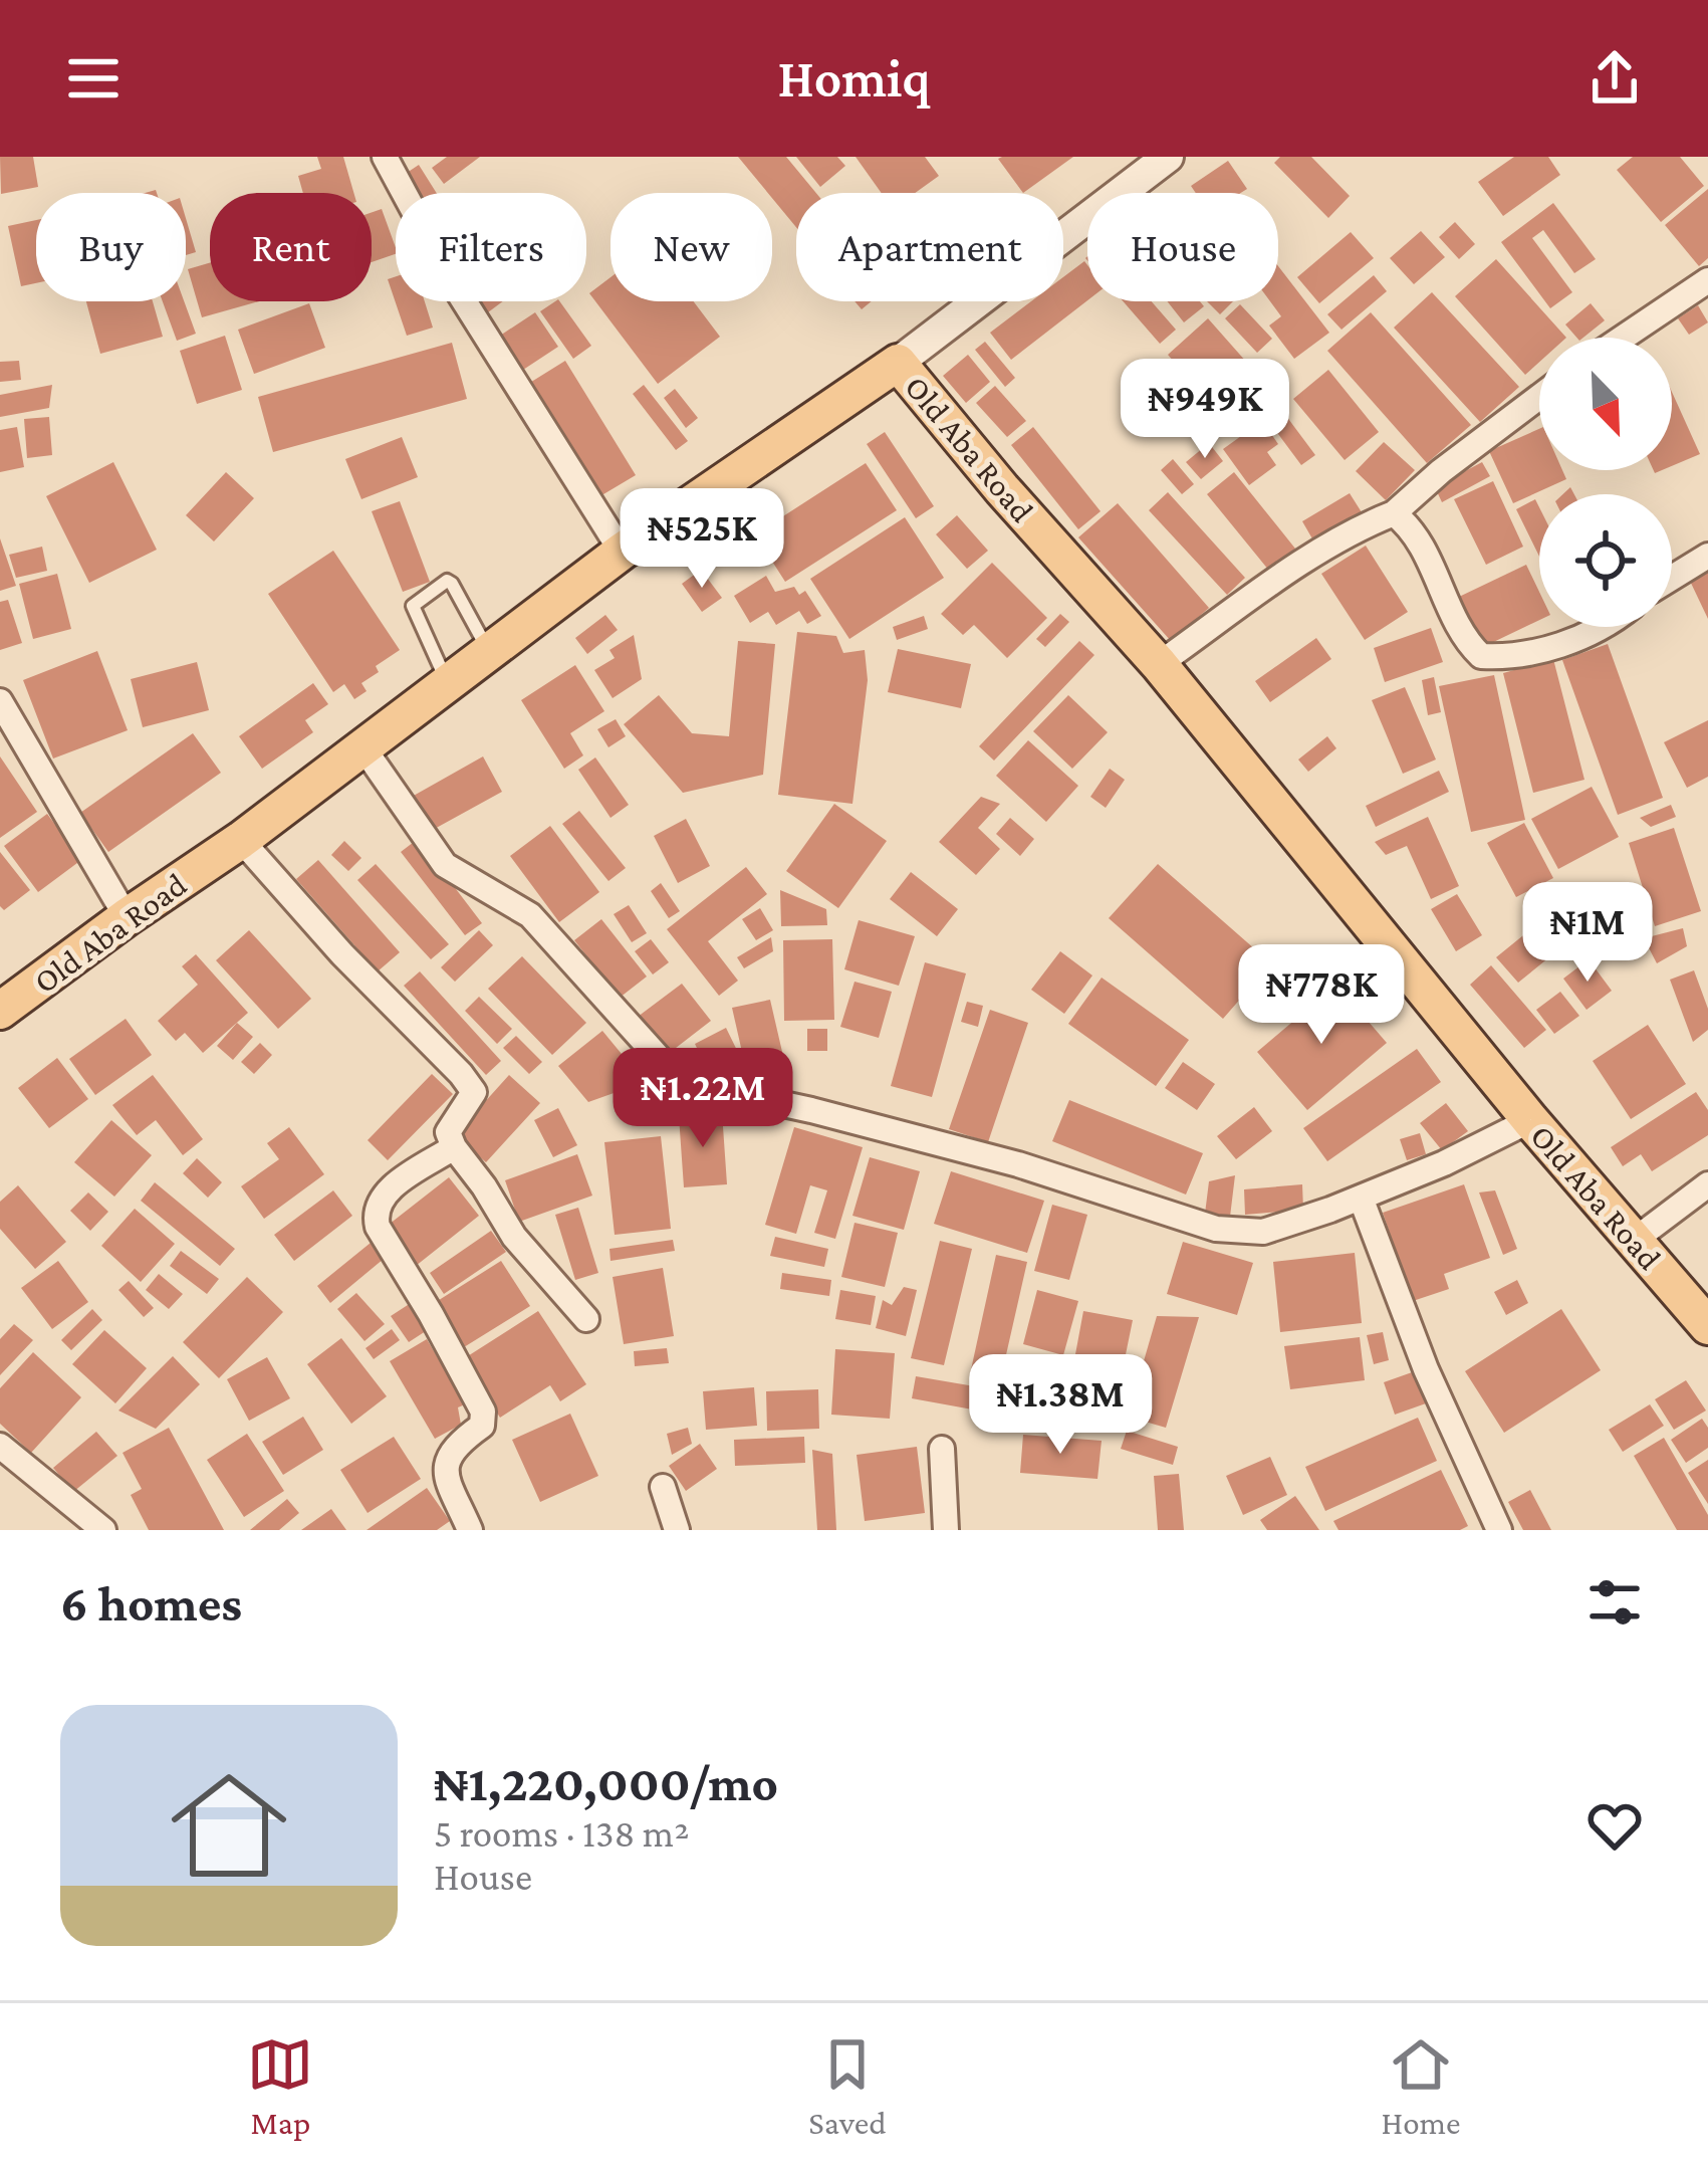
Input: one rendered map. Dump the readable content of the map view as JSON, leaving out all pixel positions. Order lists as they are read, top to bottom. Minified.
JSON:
{"streets":{"main road":["Old Aba Road"]},"north":"bottom right","page":{"header":"Homiq","chip":["Buy","Rent","Filters","New","Apartment","House"],"price":["₦949K","₦525K","₦1M","₦778K","₦1.22M","₦1.38M"],"heading":"6 homes","list":[{"name":"₦1,220,000/mo","note":"5 rooms · 138 m² · House"}],"tabs":["Map","Saved","Home"]}}
